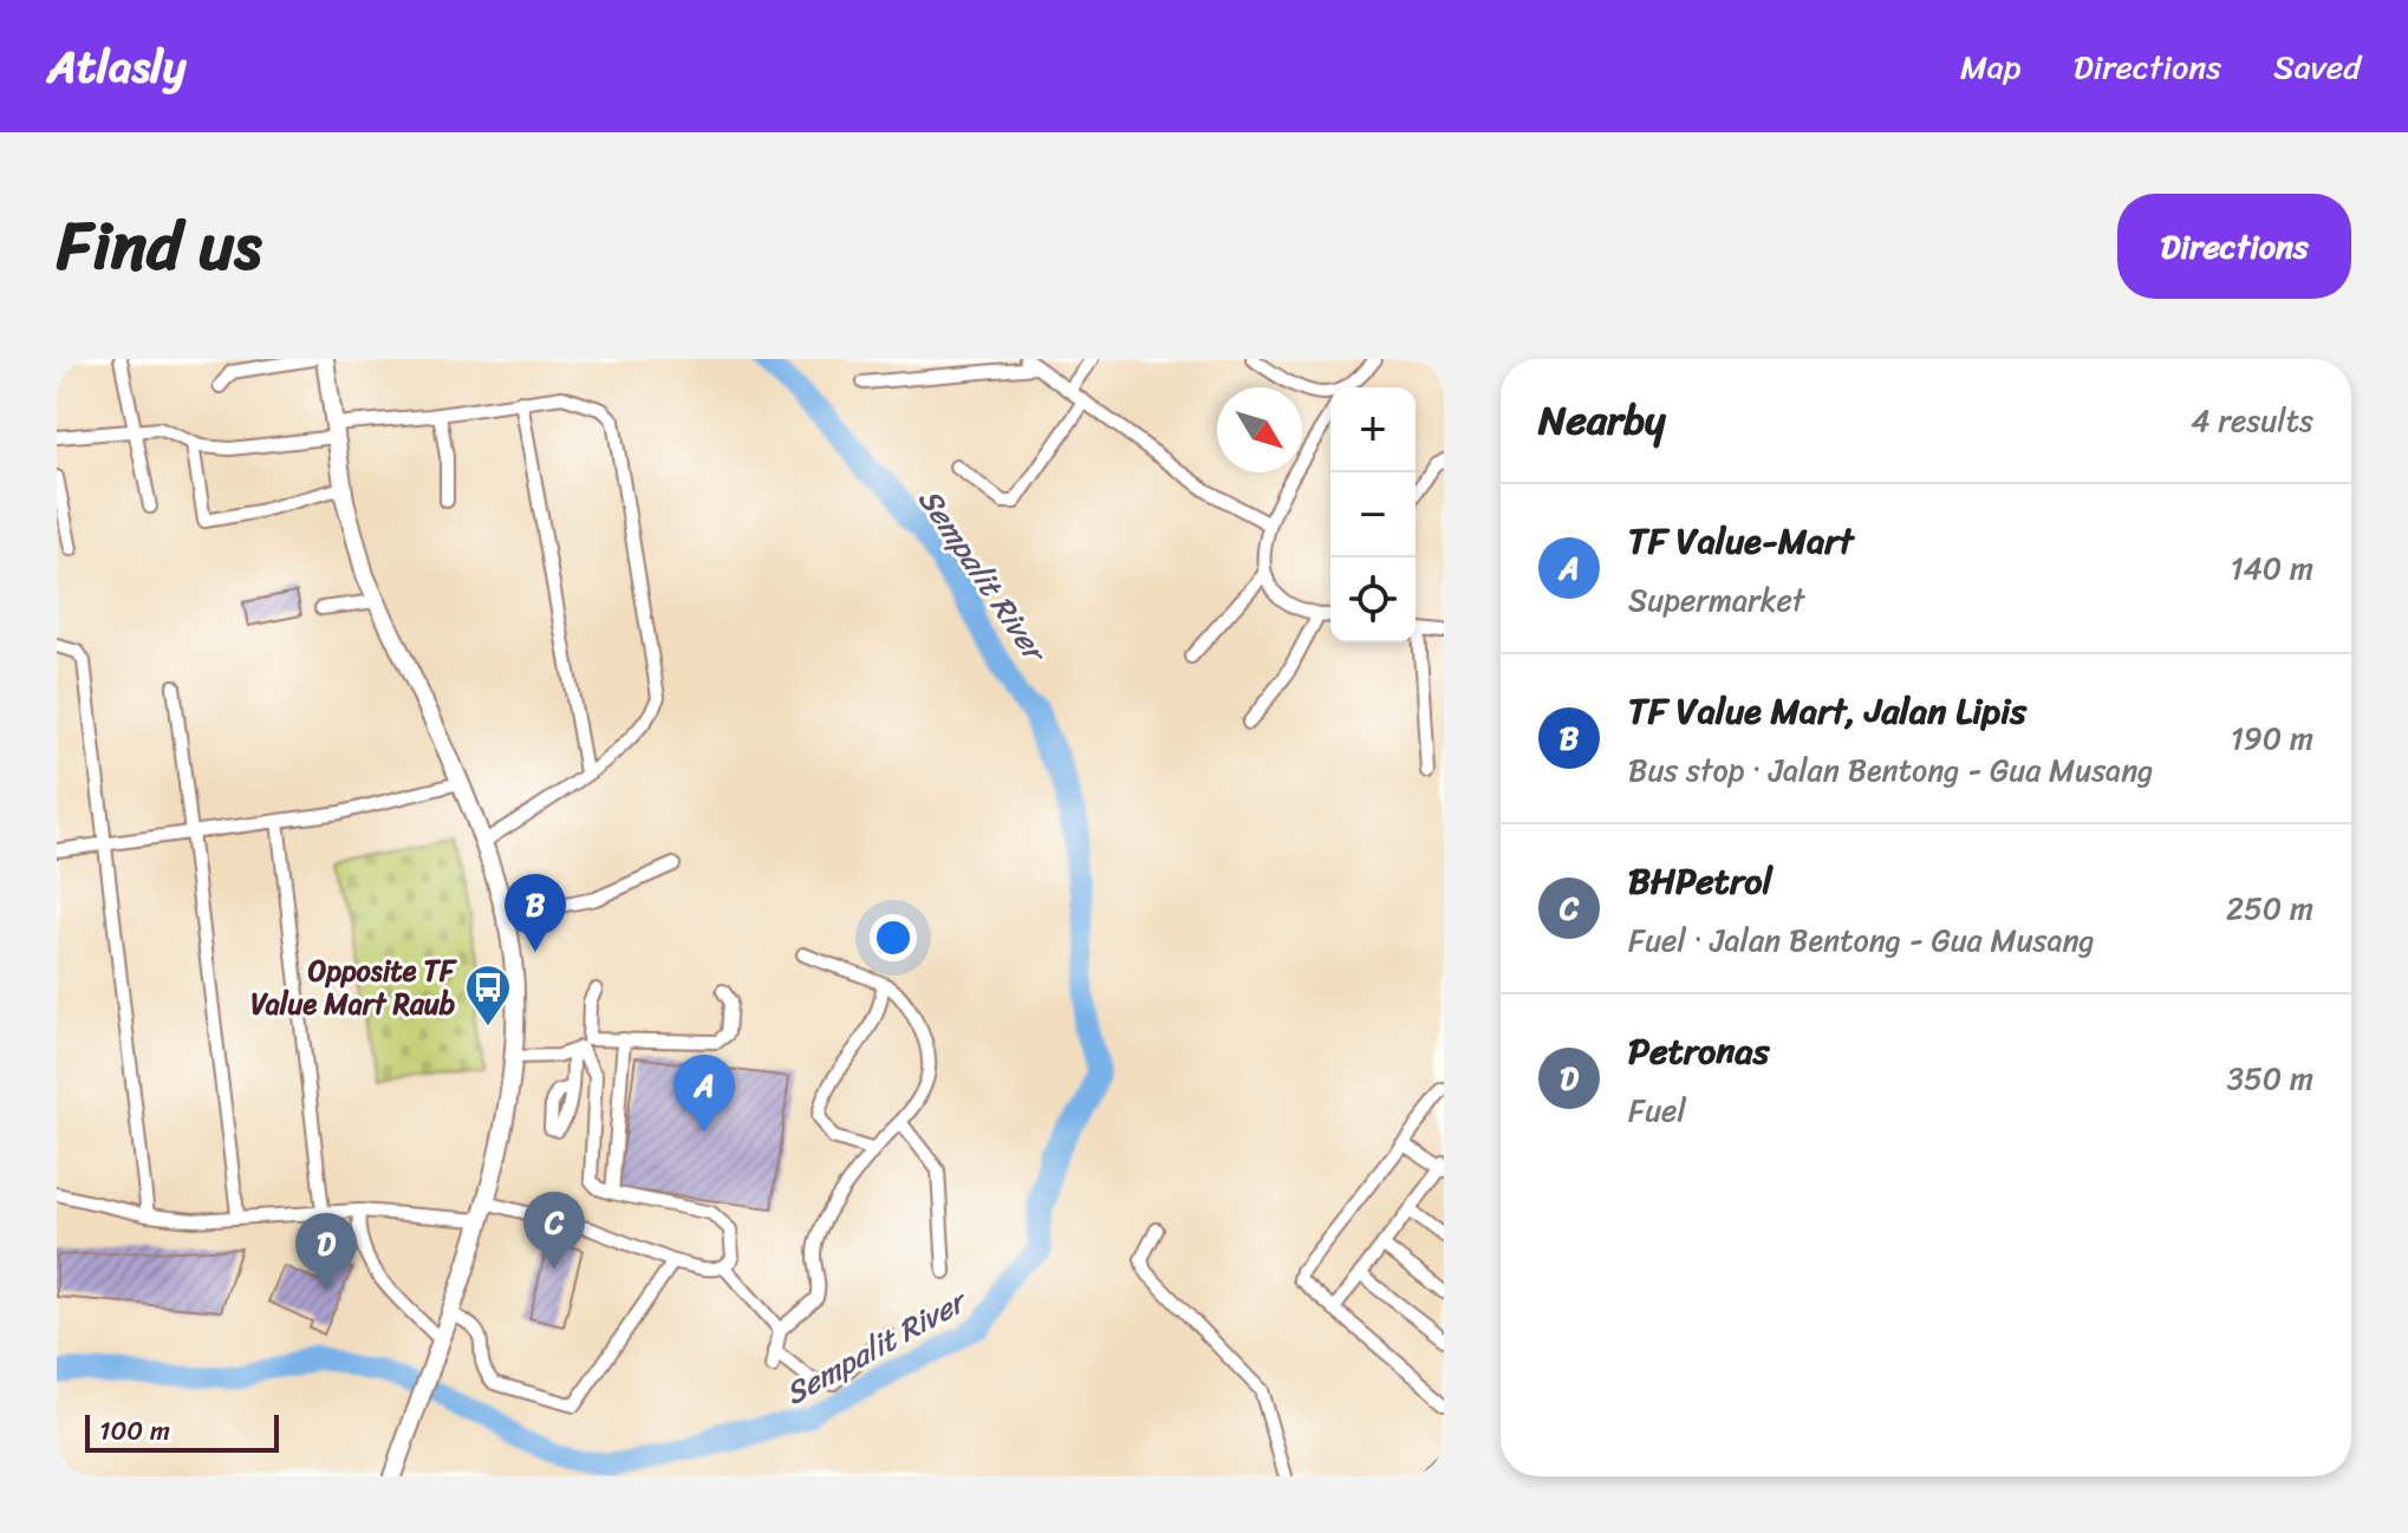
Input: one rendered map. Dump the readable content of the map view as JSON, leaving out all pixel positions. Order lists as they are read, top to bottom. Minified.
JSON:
{"water":["Sempalit River"],"places":{"bus stop":["Opposite TF Value Mart Raub"]},"scale_bar":"100 m","north":"bottom right","page":{"header":"Atlasly","nav":["Map","Directions","Saved"],"title":"Find us","buttons":"Directions","heading":["Nearby","4 results"],"map_buttons":["+","−"],"list":[{"mark":"A","name":"TF Value-Mart","note":"Supermarket","value":"140 m"},{"mark":"B","name":"TF Value Mart, Jalan Lipis","note":"Bus stop · Jalan Bentong - Gua Musang","value":"190 m"},{"mark":"C","name":"BHPetrol","note":"Fuel · Jalan Bentong - Gua Musang","value":"250 m"},{"mark":"D","name":"Petronas","note":"Fuel","value":"350 m"}],"pins":["B","A","C","D"],"scale":"100 m"}}
